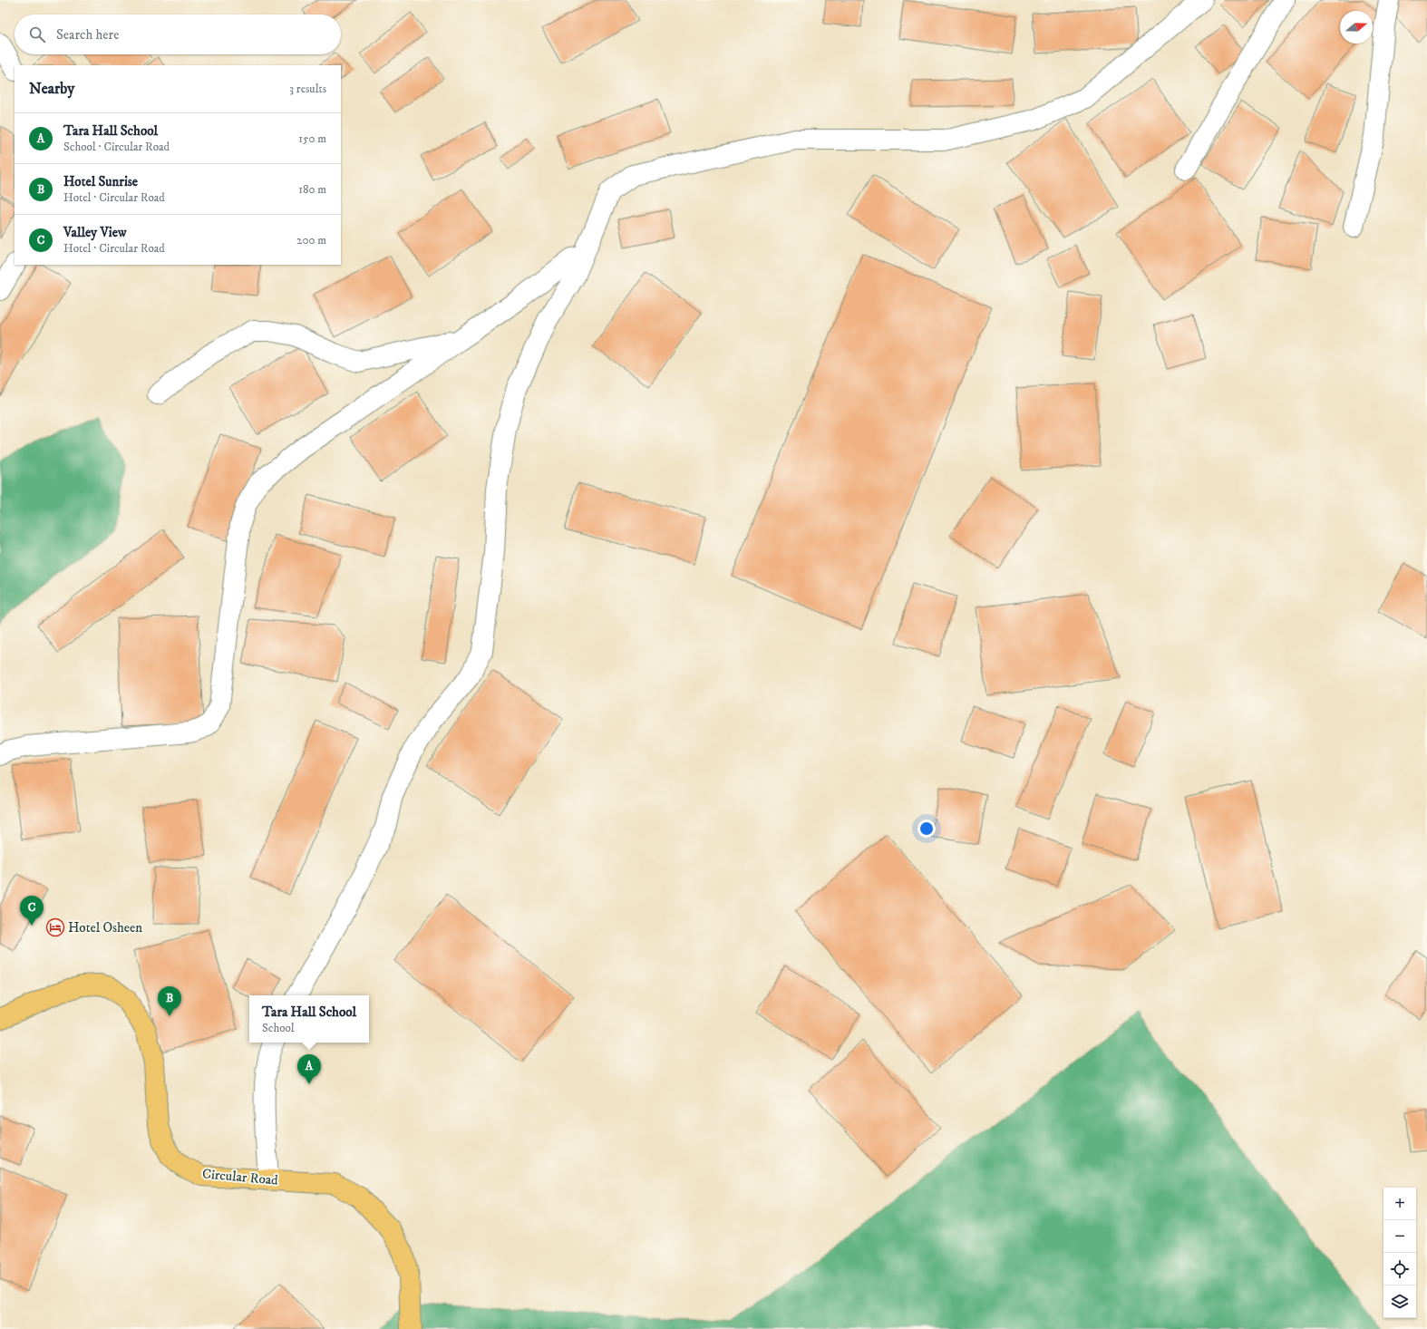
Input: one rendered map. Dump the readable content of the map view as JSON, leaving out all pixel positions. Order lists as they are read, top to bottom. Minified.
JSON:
{"streets":{"main road":["Circular Road"]},"places":{"hotel":["Hotel Osheen"]},"north":"right","page":{"search":"Search here","heading":["Nearby","3 results"],"list":[{"mark":"A","name":"Tara Hall School","note":"School · Circular Road","value":"150 m"},{"mark":"B","name":"Hotel Sunrise","note":"Hotel · Circular Road","value":"180 m"},{"mark":"C","name":"Valley View","note":"Hotel · Circular Road","value":"200 m"}],"pins":["C","B","A"],"popup":["Tara Hall School","School"],"map_buttons":["+","−"]}}
